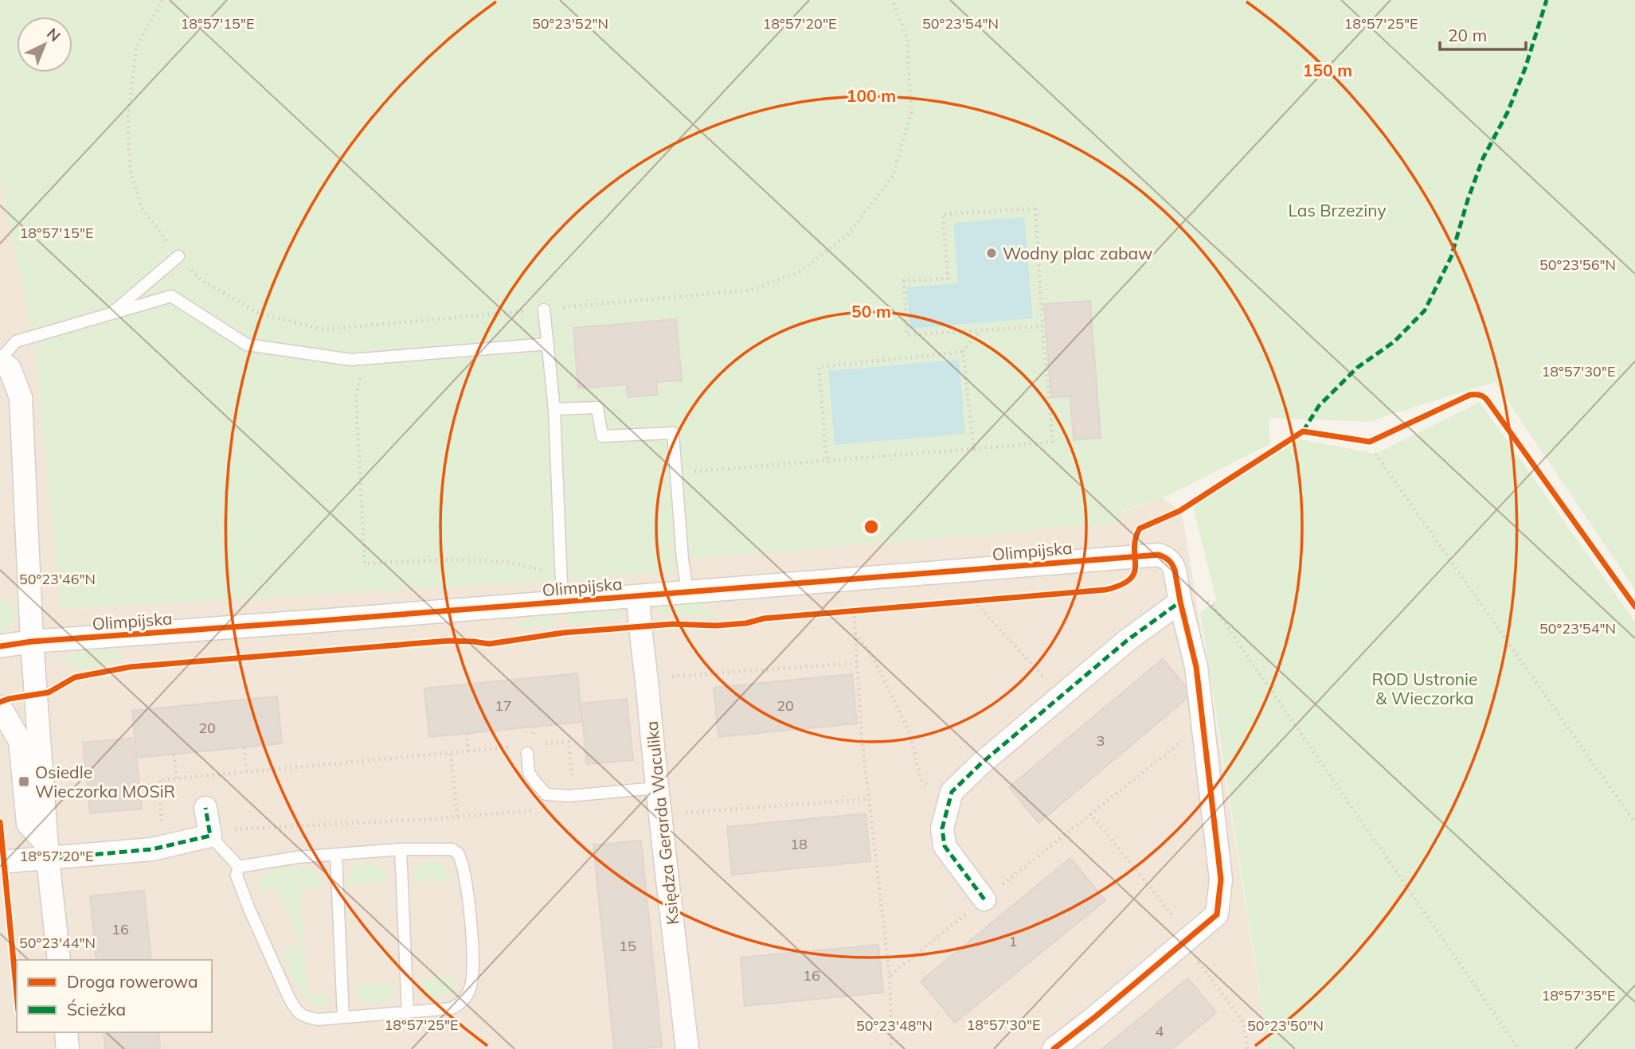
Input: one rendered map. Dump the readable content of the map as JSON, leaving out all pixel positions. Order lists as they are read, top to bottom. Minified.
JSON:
{"streets":{"street":["Olimpijska","Księdza Gerarda Waculika"]},"crossings":[["Olimpijska","Księdza Gerarda Waculika"]],"parks":["Las Brzeziny","ROD Ustronie & Wieczorka"],"places":{"other":["Wodny plac zabaw"],"transit":["Osiedle Wieczorka MOSiR"]},"house_numbers":["17","20","20","3","18","16","1","15","16","4"],"legend":["Droga rowerowa","Ścieżka"],"scale_bar":"20 m","north":"top right","coordinates":["50°23'52\"N","50°23'54\"N","18°57'15\"E","18°57'25\"E","18°57'20\"E","50°23'56\"N","18°57'30\"E","50°23'46\"N","50°23'44\"N","18°57'35\"E","50°23'48\"N","50°23'50\"N"],"rings":["150 m","100 m","50 m"]}
